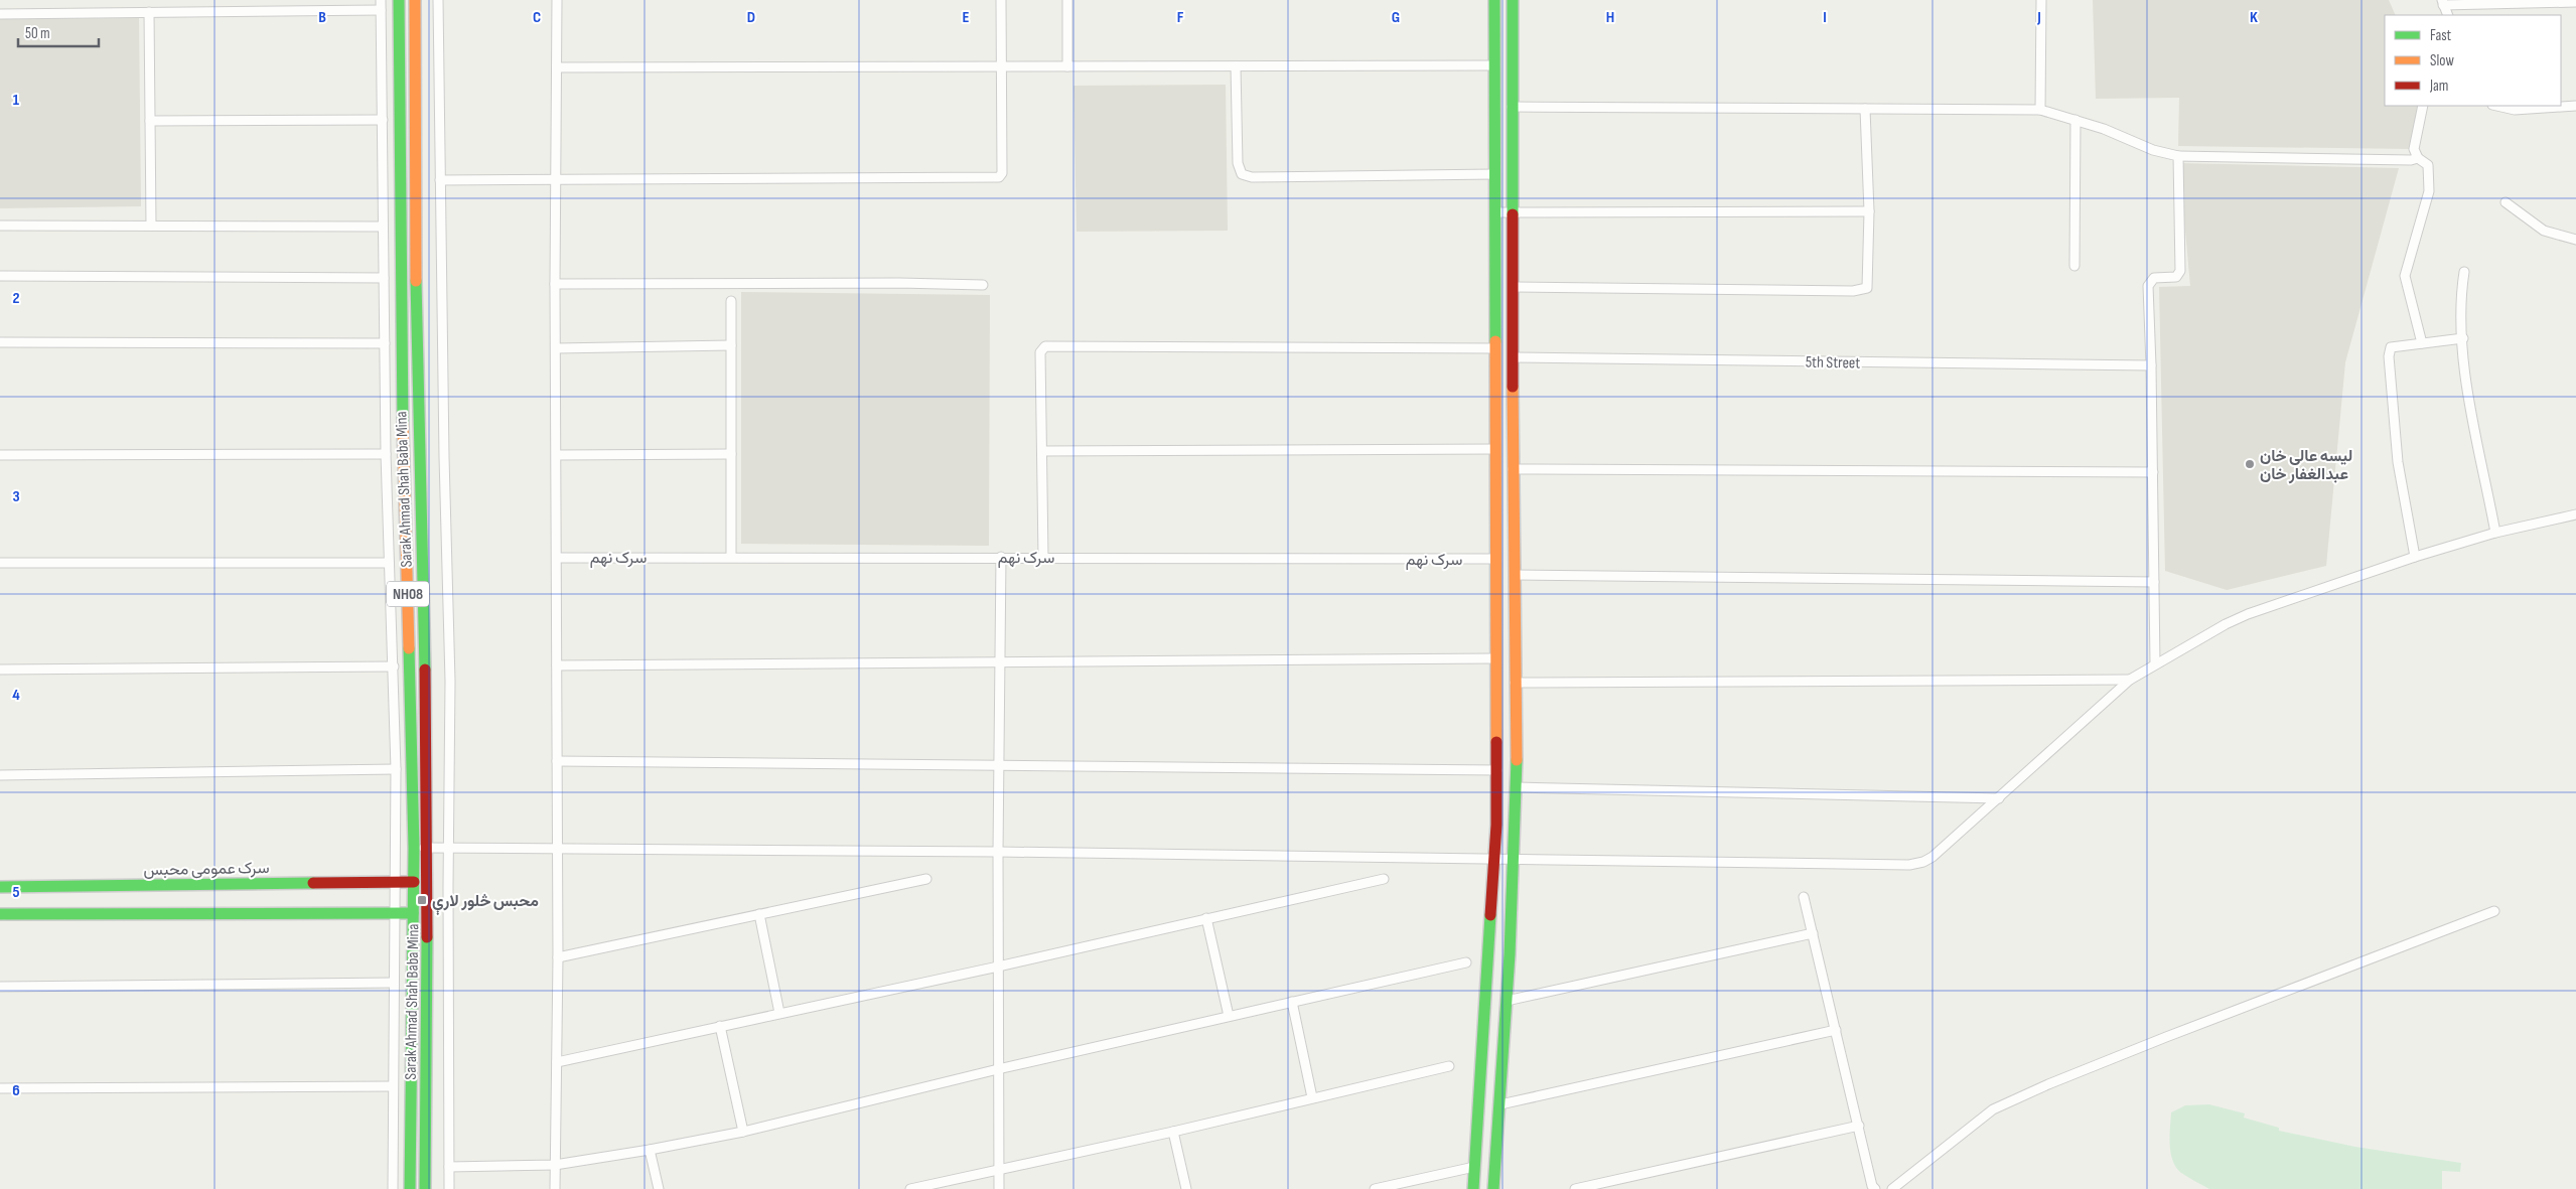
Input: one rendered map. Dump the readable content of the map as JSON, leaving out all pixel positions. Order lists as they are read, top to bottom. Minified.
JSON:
{"streets":{"main road":["Sarak Ahmad Shah Baba Mina","NH08","سرک عمومی محبس"],"street":["5th Street","سرک نهم"]},"crossings":[["NH08","سرک عمومی محبس"]],"places":{"other":["لیسه عالی خان عبدالغفار خان"],"transit":["محبس څلور لارې"]},"legend":["Fast","Slow","Jam"],"scale_bar":"50 m","grid":{"columns":["B","C","D","E","F","G","H","I","J","K"],"rows":["1","2","3","4","5","6"]}}
